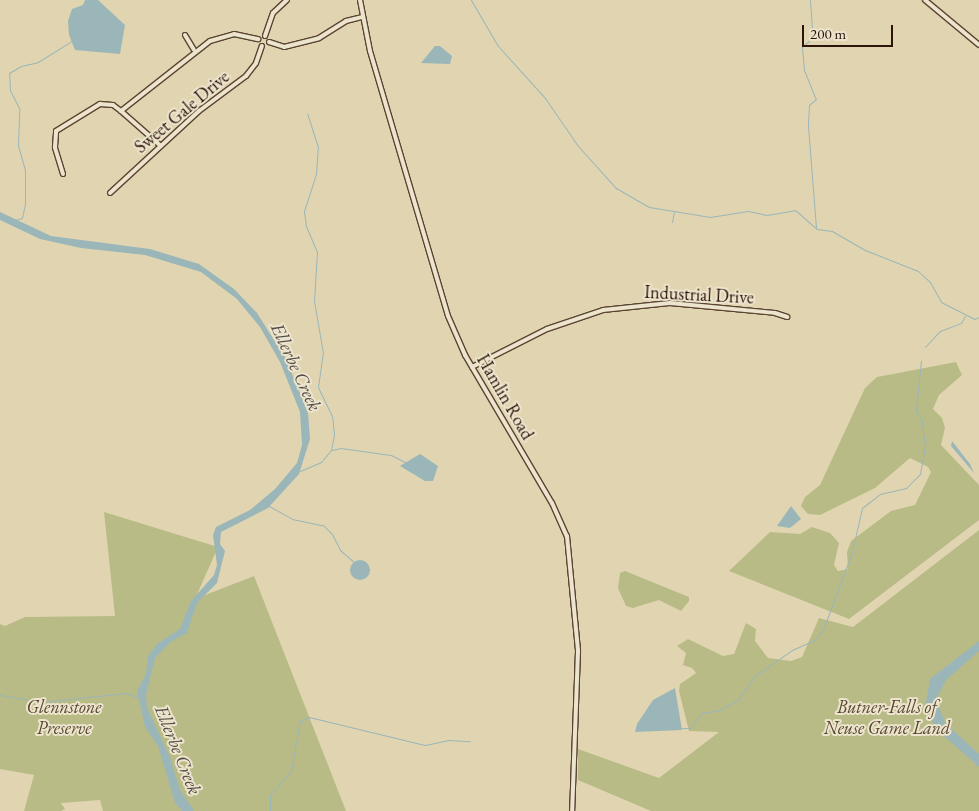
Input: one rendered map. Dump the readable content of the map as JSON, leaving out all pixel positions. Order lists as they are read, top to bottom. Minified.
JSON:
{"streets":{"street":["Sweet Gale Drive","Industrial Drive","Hamlin Road"]},"crossings":[["Industrial Drive","Hamlin Road"]],"water":["Ellerbe Creek"],"parks":["Glennstone Preserve","Butner-Falls of Neuse Game Land"],"scale_bar":"200 m"}
